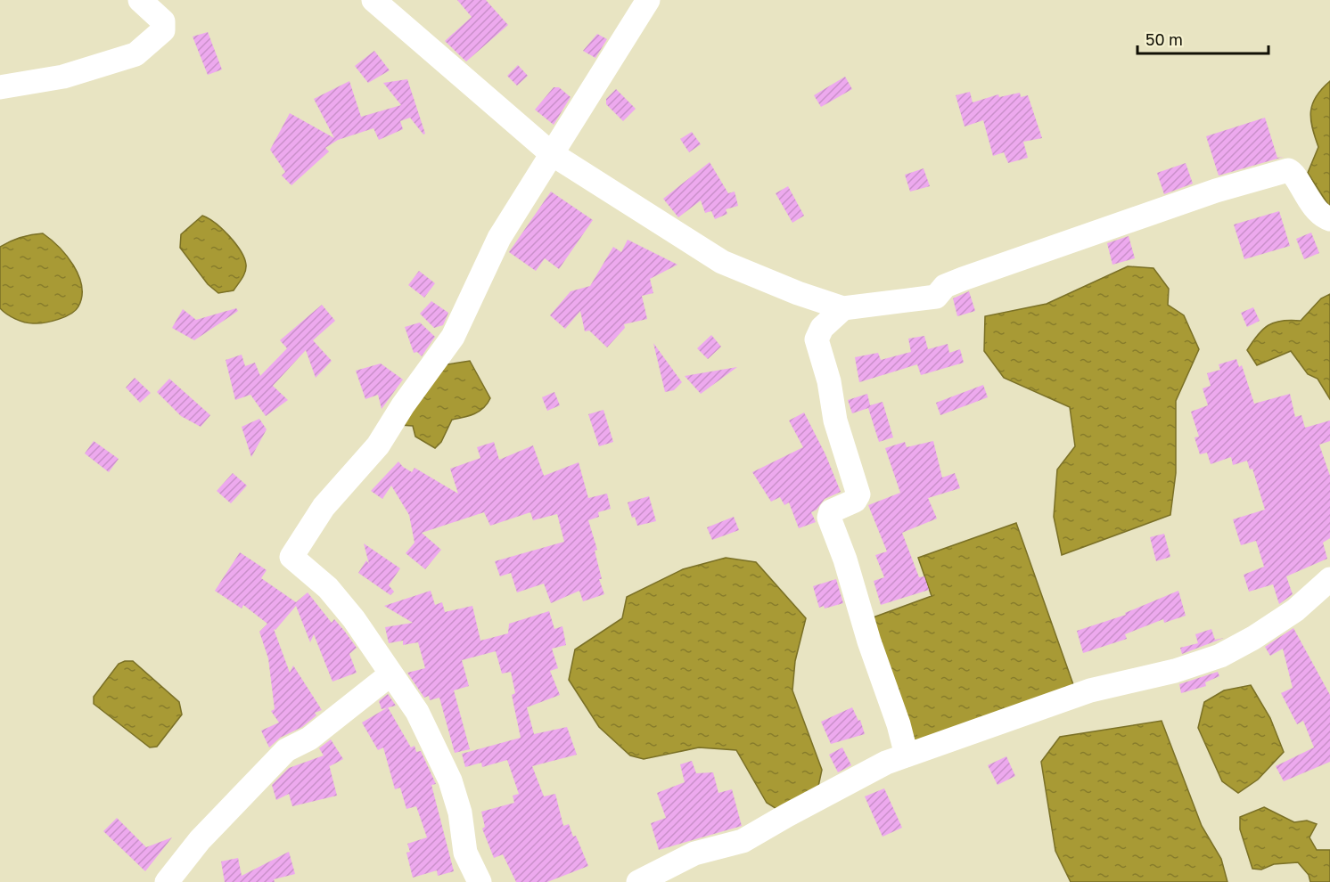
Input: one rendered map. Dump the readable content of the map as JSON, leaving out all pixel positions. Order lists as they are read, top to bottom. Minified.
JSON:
{"scale_bar":"50 m"}
